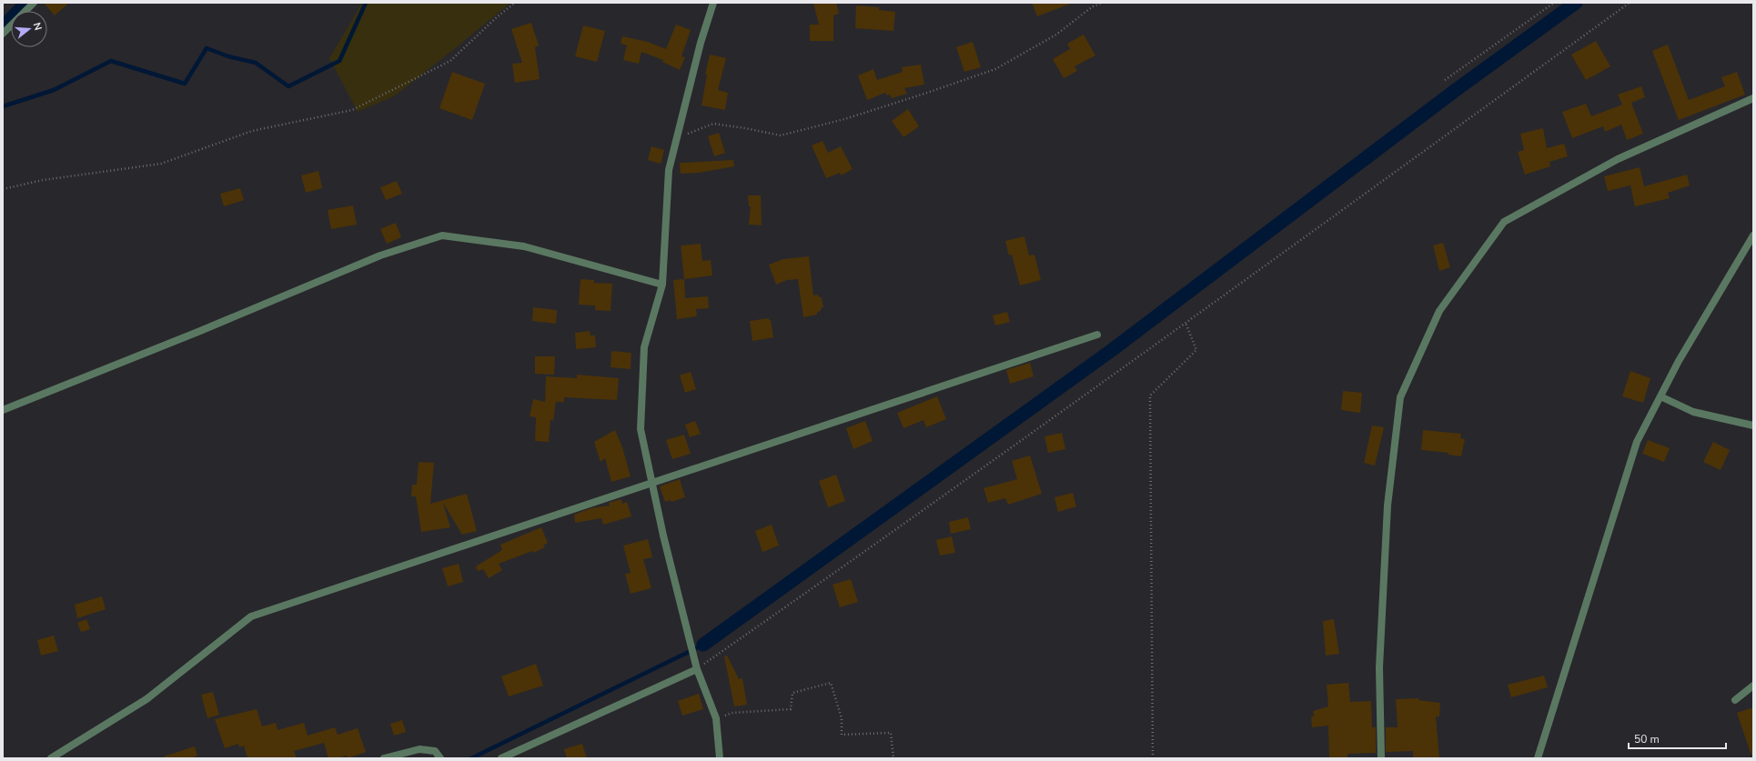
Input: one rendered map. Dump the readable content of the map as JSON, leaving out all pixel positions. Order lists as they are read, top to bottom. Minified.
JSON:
{"scale_bar":"50 m","north":"right"}
